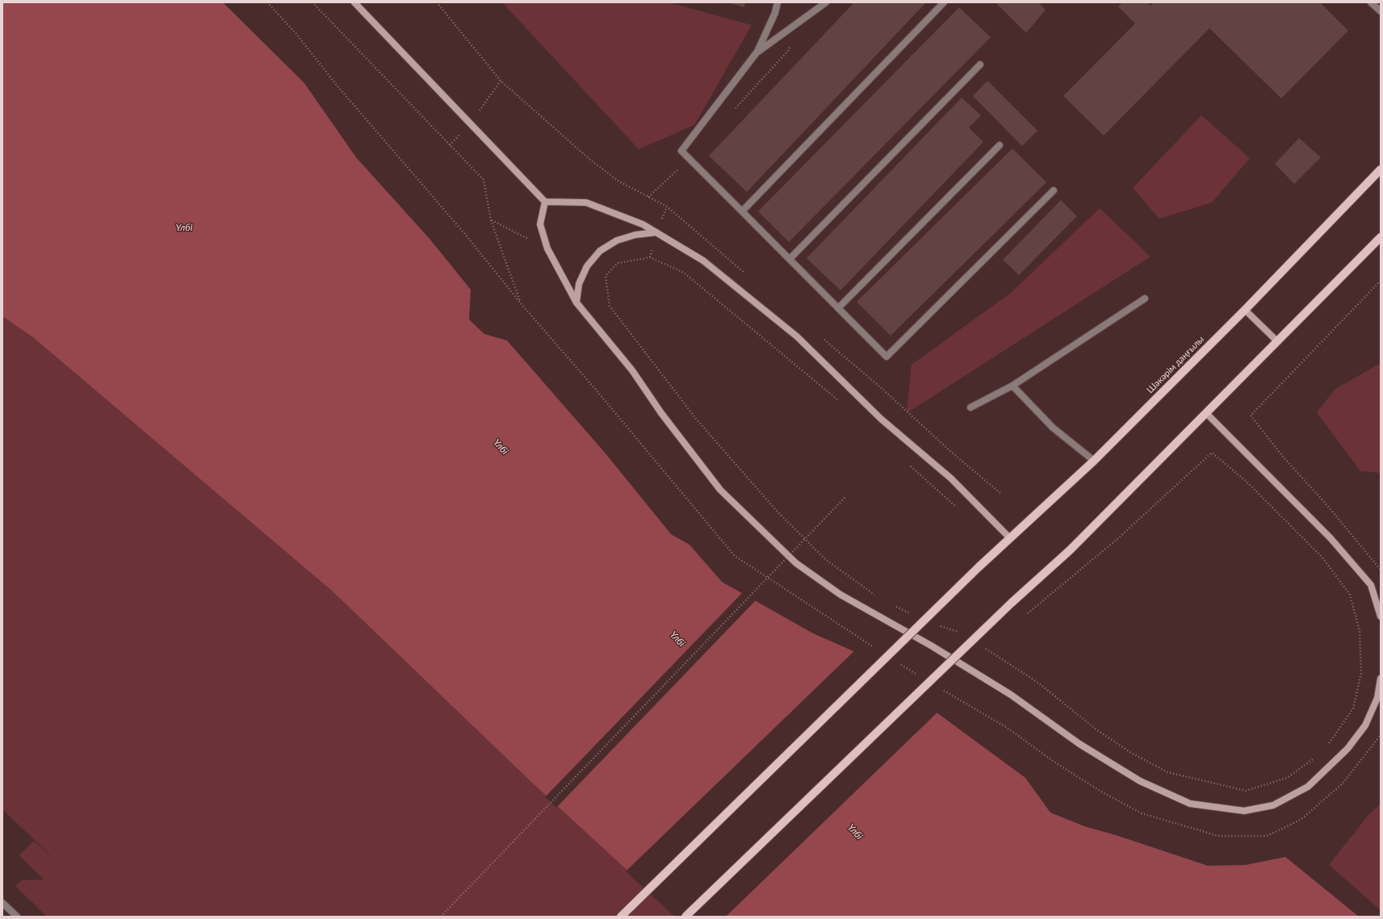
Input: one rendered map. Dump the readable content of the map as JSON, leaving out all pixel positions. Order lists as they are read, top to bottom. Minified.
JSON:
{"streets":{"main road":["Шәкәрім даңғылы"]},"water":["Үлбі"]}
